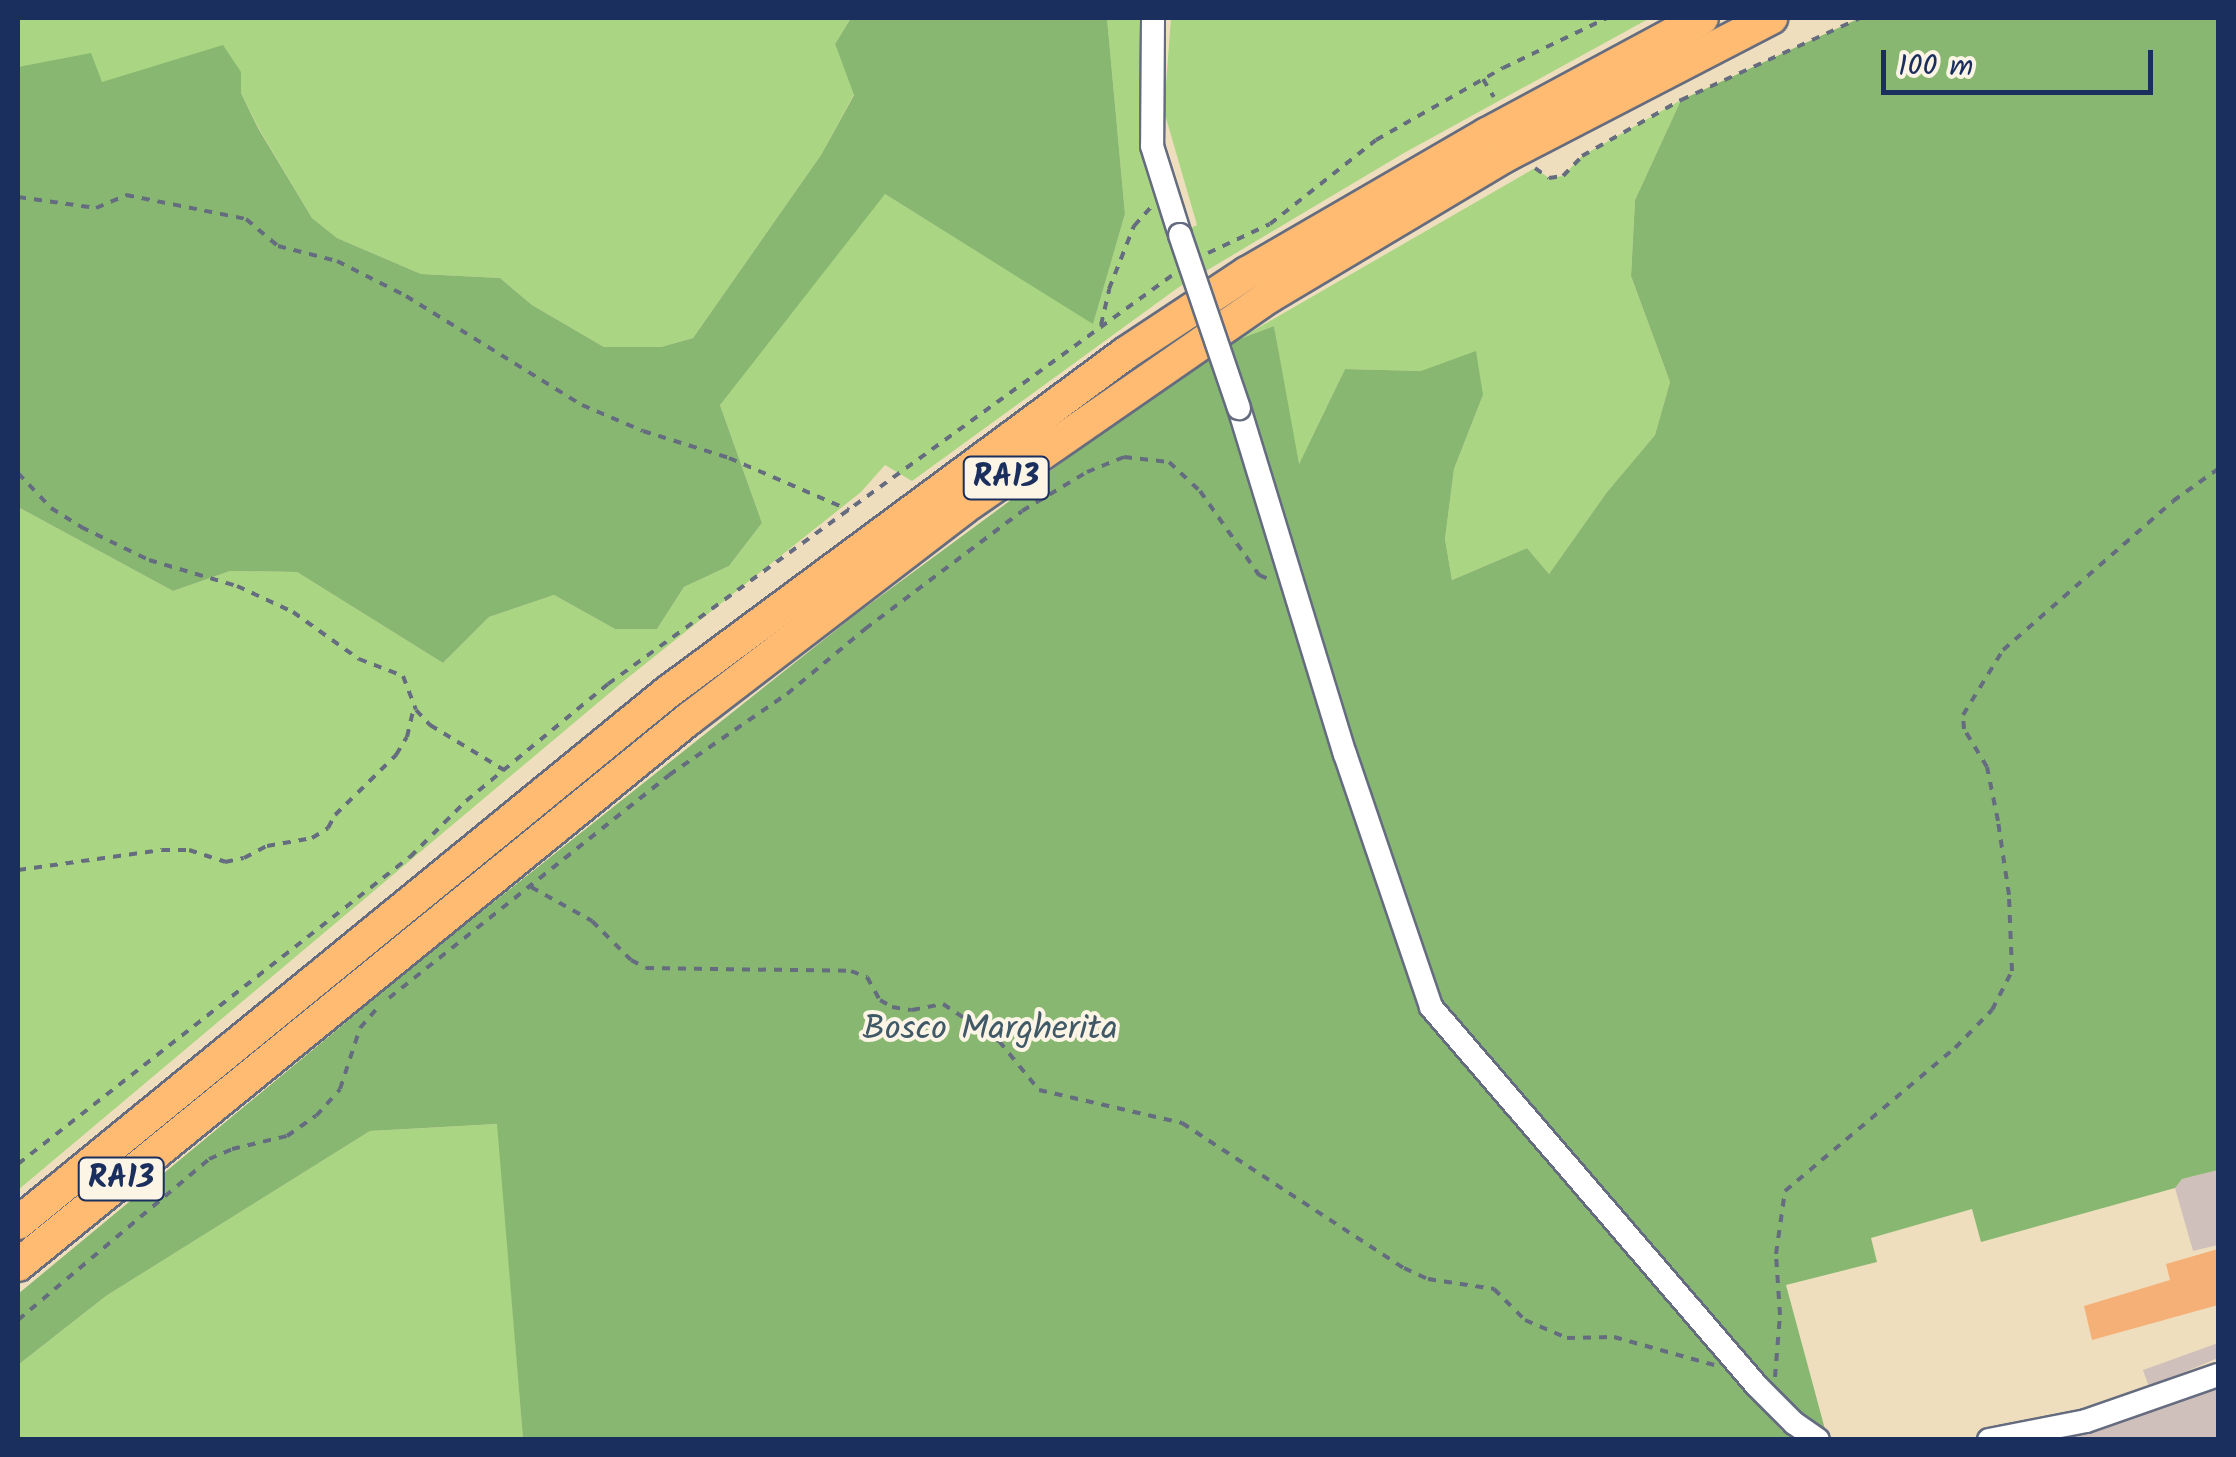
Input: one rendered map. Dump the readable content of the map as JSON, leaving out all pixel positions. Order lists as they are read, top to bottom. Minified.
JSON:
{"streets":{"highway":["RA13"]},"parks":["Bosco Margherita"],"scale_bar":"100 m"}
